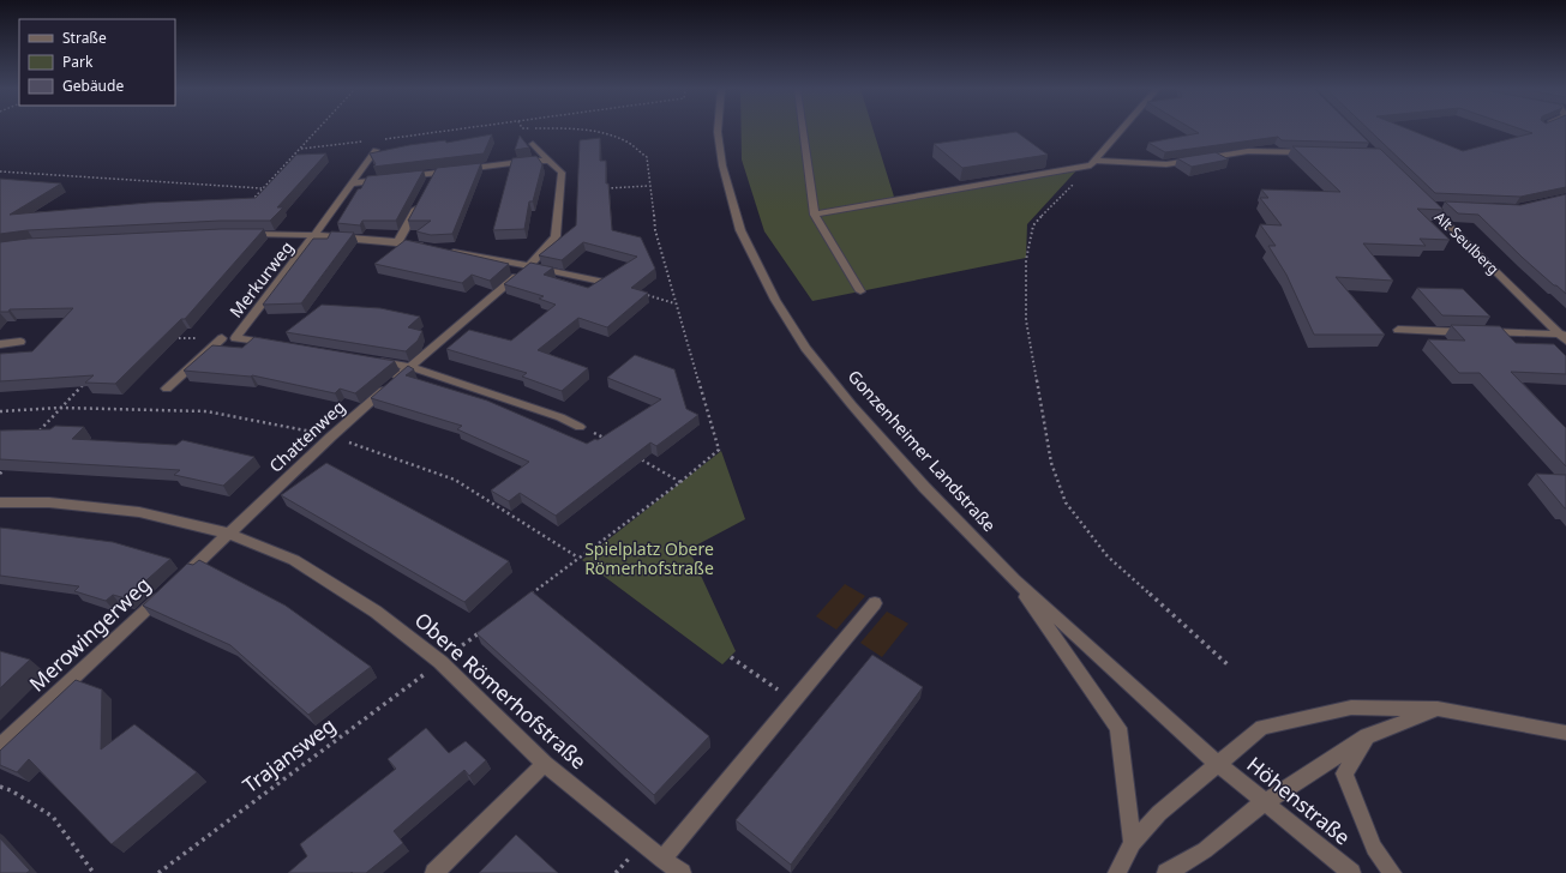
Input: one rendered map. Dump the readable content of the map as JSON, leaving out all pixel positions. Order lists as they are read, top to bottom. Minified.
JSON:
{"streets":{"street":["Alt Seulberg","Merkurweg","Chattenweg","Gonzenheimer Landstraße","Merowingerweg","Obere Römerhofstraße","Höhenstraße"],"path":["Trajansweg"]},"crossings":[["Chattenweg","Obere Römerhofstraße"],["Gonzenheimer Landstraße","Höhenstraße"],["Obere Römerhofstraße","Trajansweg"]],"parks":["Spielplatz Obere Römerhofstraße"],"legend":["Straße","Park","Gebäude"]}
